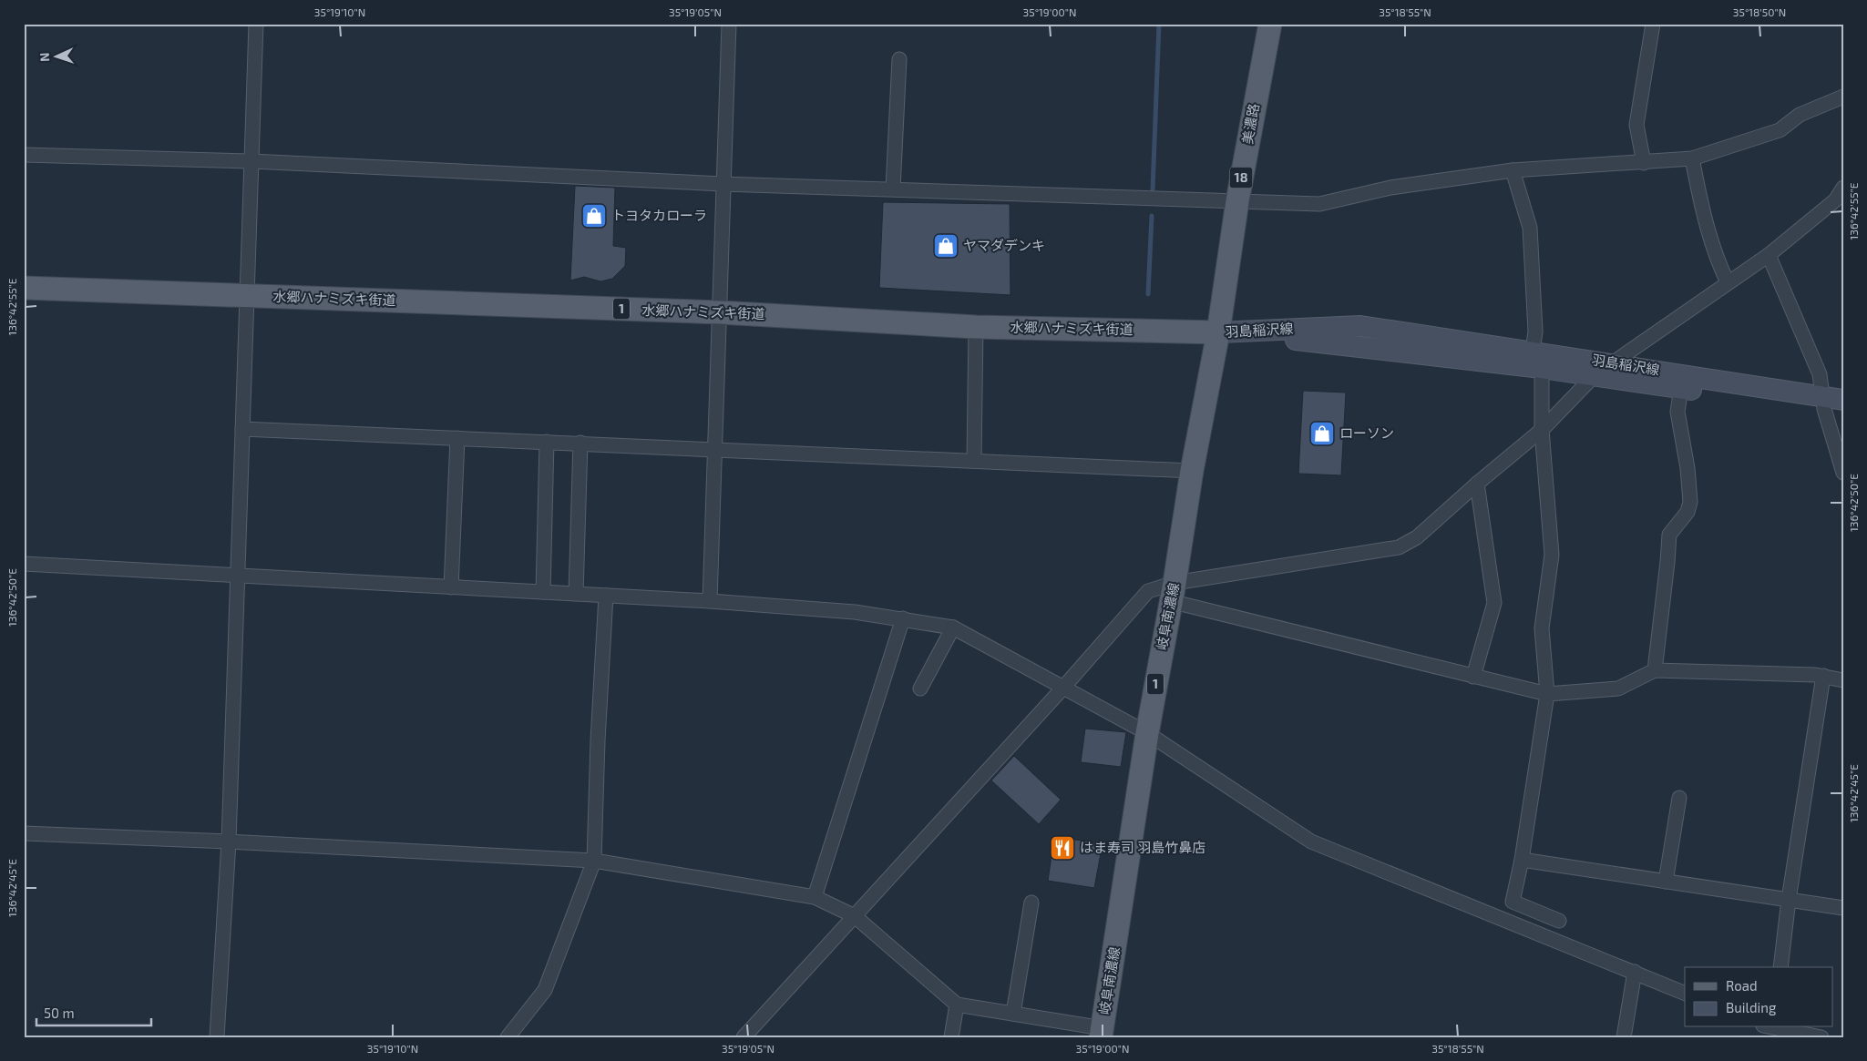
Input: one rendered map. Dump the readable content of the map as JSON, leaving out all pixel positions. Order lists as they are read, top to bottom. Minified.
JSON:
{"streets":{"main road":["美濃路","18","水郷ハナミズキ街道","1","羽島稲沢線","岐阜南濃線"]},"crossings":[["美濃路","水郷ハナミズキ街道"],["美濃路","羽島稲沢線"],["美濃路","岐阜南濃線"],["水郷ハナミズキ街道","羽島稲沢線"],["水郷ハナミズキ街道","岐阜南濃線"],["羽島稲沢線","岐阜南濃線"]],"places":{"shop":["トヨタカローラ","ヤマダデンキ","ローソン"],"restaurant":["はま寿司 羽島竹鼻店"]},"legend":["Road","Building"],"scale_bar":"50 m","north":"left","coordinates":["35°19'10\"N","35°19'05\"N","35°19'00\"N","35°18'55\"N","35°18'50\"N","136°42'55\"E","136°42'50\"E","136°42'45\"E"]}
